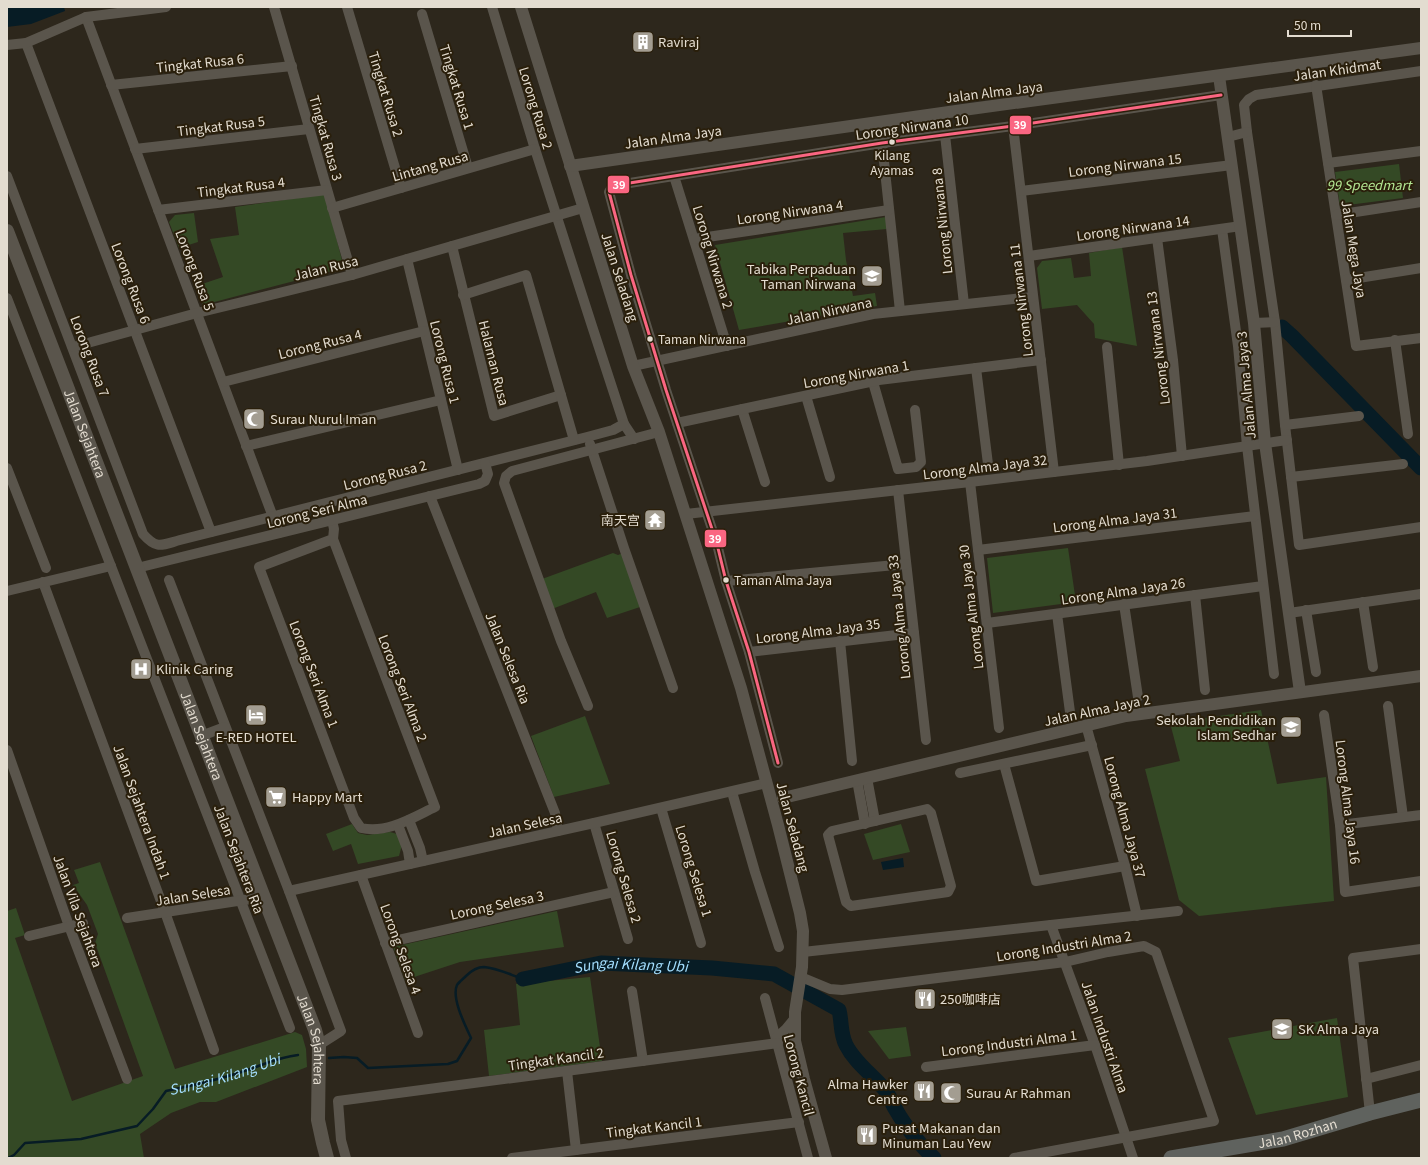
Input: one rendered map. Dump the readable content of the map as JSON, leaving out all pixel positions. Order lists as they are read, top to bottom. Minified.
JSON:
{"streets":{"main road":["Jalan Sejahtera","Jalan Rozhan"],"street":["Tingkat Rusa 6","Jalan Khidmat","Tingkat Rusa 1","Jalan Alma Jaya","Tingkat Rusa 2","Lorong Rusa 2","Tingkat Rusa 5","Lorong Nirwana 10","Tingkat Rusa 3","Lorong Nirwana 15","Lintang Rusa","Tingkat Rusa 4","Lorong Nirwana 4","Lorong Nirwana 8","Lorong Nirwana 14","Jalan Mega Jaya","Lorong Nirwana 2","Jalan Rusa","Lorong Rusa 5","Jalan Seladang","Lorong Rusa 6","Lorong Nirwana 11","Jalan Nirwana","Lorong Rusa 4","Lorong Nirwana 13","Lorong Rusa 7","Lorong Rusa 1","Halaman Rusa","Lorong Nirwana 1","Jalan Alma Jaya 3","Lorong Alma Jaya 32","Lorong Seri Alma","Lorong Alma Jaya 31","Lorong Alma Jaya 26","Lorong Alma Jaya 30","Lorong Alma Jaya 33","Lorong Alma Jaya 35","Jalan Selesa Ria","Lorong Seri Alma 1","Lorong Seri Alma 2","Jalan Alma Jaya 2","Lorong Alma Jaya 16","Jalan Sejahtera Indah 1","Lorong Alma Jaya 37","Jalan Selesa","Jalan Sejahtera Ria","Lorong Selesa 1","Lorong Selesa 2","Lorong Selesa 3","Jalan Vila Sejahtera","Lorong Industri Alma 2","Lorong Selesa 4","Jalan Industri Alma","Lorong Industri Alma 1","Tingkat Kancil 2","Lorong Kancil","Tingkat Kancil 1"]},"crossings":[["Tingkat Rusa 6","Tingkat Rusa 3"],["Tingkat Rusa 6","Lorong Rusa 5"],["Jalan Khidmat","Jalan Mega Jaya"],["Tingkat Rusa 1","Lintang Rusa"],["Jalan Alma Jaya","Jalan Seladang"],["Jalan Alma Jaya","Jalan Alma Jaya 3"],["Tingkat Rusa 2","Lintang Rusa"],["Lorong Rusa 2","Lintang Rusa"],["Lorong Rusa 2","Jalan Rusa"],["Lorong Rusa 2","Lorong Rusa 5"],["Lorong Rusa 2","Lorong Rusa 6"],["Lorong Rusa 2","Lorong Rusa 7"],["Lorong Rusa 2","Lorong Rusa 1"],["Lorong Rusa 2","Lorong Seri Alma"],["Tingkat Rusa 5","Tingkat Rusa 3"],["Tingkat Rusa 5","Lorong Rusa 5"],["Lorong Nirwana 10","Lorong Nirwana 8"],["Lorong Nirwana 10","Lorong Nirwana 2"],["Lorong Nirwana 10","Jalan Seladang"],["Lorong Nirwana 10","Lorong Nirwana 11"],["Lorong Nirwana 10","Jalan Alma Jaya 3"],["Tingkat Rusa 3","Lintang Rusa"],["Tingkat Rusa 3","Tingkat Rusa 4"],["Tingkat Rusa 3","Jalan Rusa"],["Lorong Nirwana 15","Lorong Nirwana 11"],["Lorong Nirwana 15","Jalan Alma Jaya 3"],["Tingkat Rusa 4","Lorong Rusa 5"],["Lorong Nirwana 4","Lorong Nirwana 2"],["Lorong Nirwana 8","Jalan Nirwana"],["Lorong Nirwana 14","Lorong Nirwana 11"],["Lorong Nirwana 14","Lorong Nirwana 13"],["Lorong Nirwana 14","Jalan Alma Jaya 3"],["Lorong Nirwana 2","Jalan Nirwana"],["Jalan Rusa","Lorong Rusa 5"],["Jalan Rusa","Jalan Seladang"],["Jalan Rusa","Lorong Rusa 6"],["Jalan Rusa","Lorong Rusa 7"],["Jalan Rusa","Lorong Rusa 1"],["Jalan Rusa","Halaman Rusa"],["Lorong Rusa 5","Lorong Rusa 4"],["Lorong Rusa 5","Lorong Seri Alma"],["Jalan Seladang","Jalan Nirwana"],["Jalan Seladang","Lorong Nirwana 1"],["Jalan Seladang","Lorong Alma Jaya 32"],["Jalan Seladang","Lorong Alma Jaya 35"],["Jalan Seladang","Jalan Selesa"],["Jalan Seladang","Lorong Industri Alma 2"],["Lorong Nirwana 11","Jalan Nirwana"],["Lorong Nirwana 11","Lorong Nirwana 1"],["Lorong Nirwana 11","Lorong Alma Jaya 32"],["Lorong Rusa 4","Lorong Rusa 1"],["Lorong Nirwana 13","Lorong Alma Jaya 32"],["Jalan Alma Jaya 3","Lorong Alma Jaya 32"],["Jalan Alma Jaya 3","Lorong Alma Jaya 31"],["Jalan Alma Jaya 3","Lorong Alma Jaya 26"],["Jalan Alma Jaya 3","Jalan Alma Jaya 2"],["Jalan Sejahtera","Lorong Seri Alma"],["Jalan Sejahtera","Jalan Selesa"],["Lorong Alma Jaya 32","Lorong Alma Jaya 30"],["Lorong Alma Jaya 32","Lorong Alma Jaya 33"],["Lorong Seri Alma","Jalan Selesa Ria"],["Lorong Alma Jaya 31","Lorong Alma Jaya 30"],["Lorong Alma Jaya 26","Lorong Alma Jaya 30"],["Lorong Alma Jaya 33","Lorong Alma Jaya 35"],["Jalan Selesa Ria","Jalan Selesa"],["Lorong Seri Alma 1","Lorong Seri Alma 2"],["Jalan Alma Jaya 2","Lorong Alma Jaya 37"],["Jalan Sejahtera Indah 1","Jalan Selesa"],["Jalan Selesa","Jalan Sejahtera Ria"],["Jalan Selesa","Lorong Selesa 1"],["Jalan Selesa","Lorong Selesa 2"],["Jalan Selesa","Lorong Selesa 4"],["Lorong Selesa 2","Lorong Selesa 3"],["Lorong Selesa 3","Lorong Selesa 4"],["Lorong Industri Alma 2","Jalan Industri Alma"],["Jalan Industri Alma","Lorong Industri Alma 1"],["Tingkat Kancil 2","Lorong Kancil"],["Lorong Kancil","Tingkat Kancil 1"]],"water":["Sungai Kilang Ubi"],"parks":["99 Speedmart"],"places":{"building":["Raviraj"],"other":["Kilang Ayamas","Taman Nirwana","Taman Alma Jaya"],"school or university":["Tabika Perpaduan Taman Nirwana","Sekolah Pendidikan Islam Sedhar","SK Alma Jaya"],"mosque":["Surau Nurul Iman","Surau Ar Rahman"],"temple":["南天宫"],"hospital":["Klinik Caring"],"hotel":["E-RED HOTEL"],"supermarket":["Happy Mart"],"restaurant":["250咖啡店","Alma Hawker Centre","Pusat Makanan dan Minuman Lau Yew"]},"lines":["transit line 39"],"scale_bar":"50 m"}
